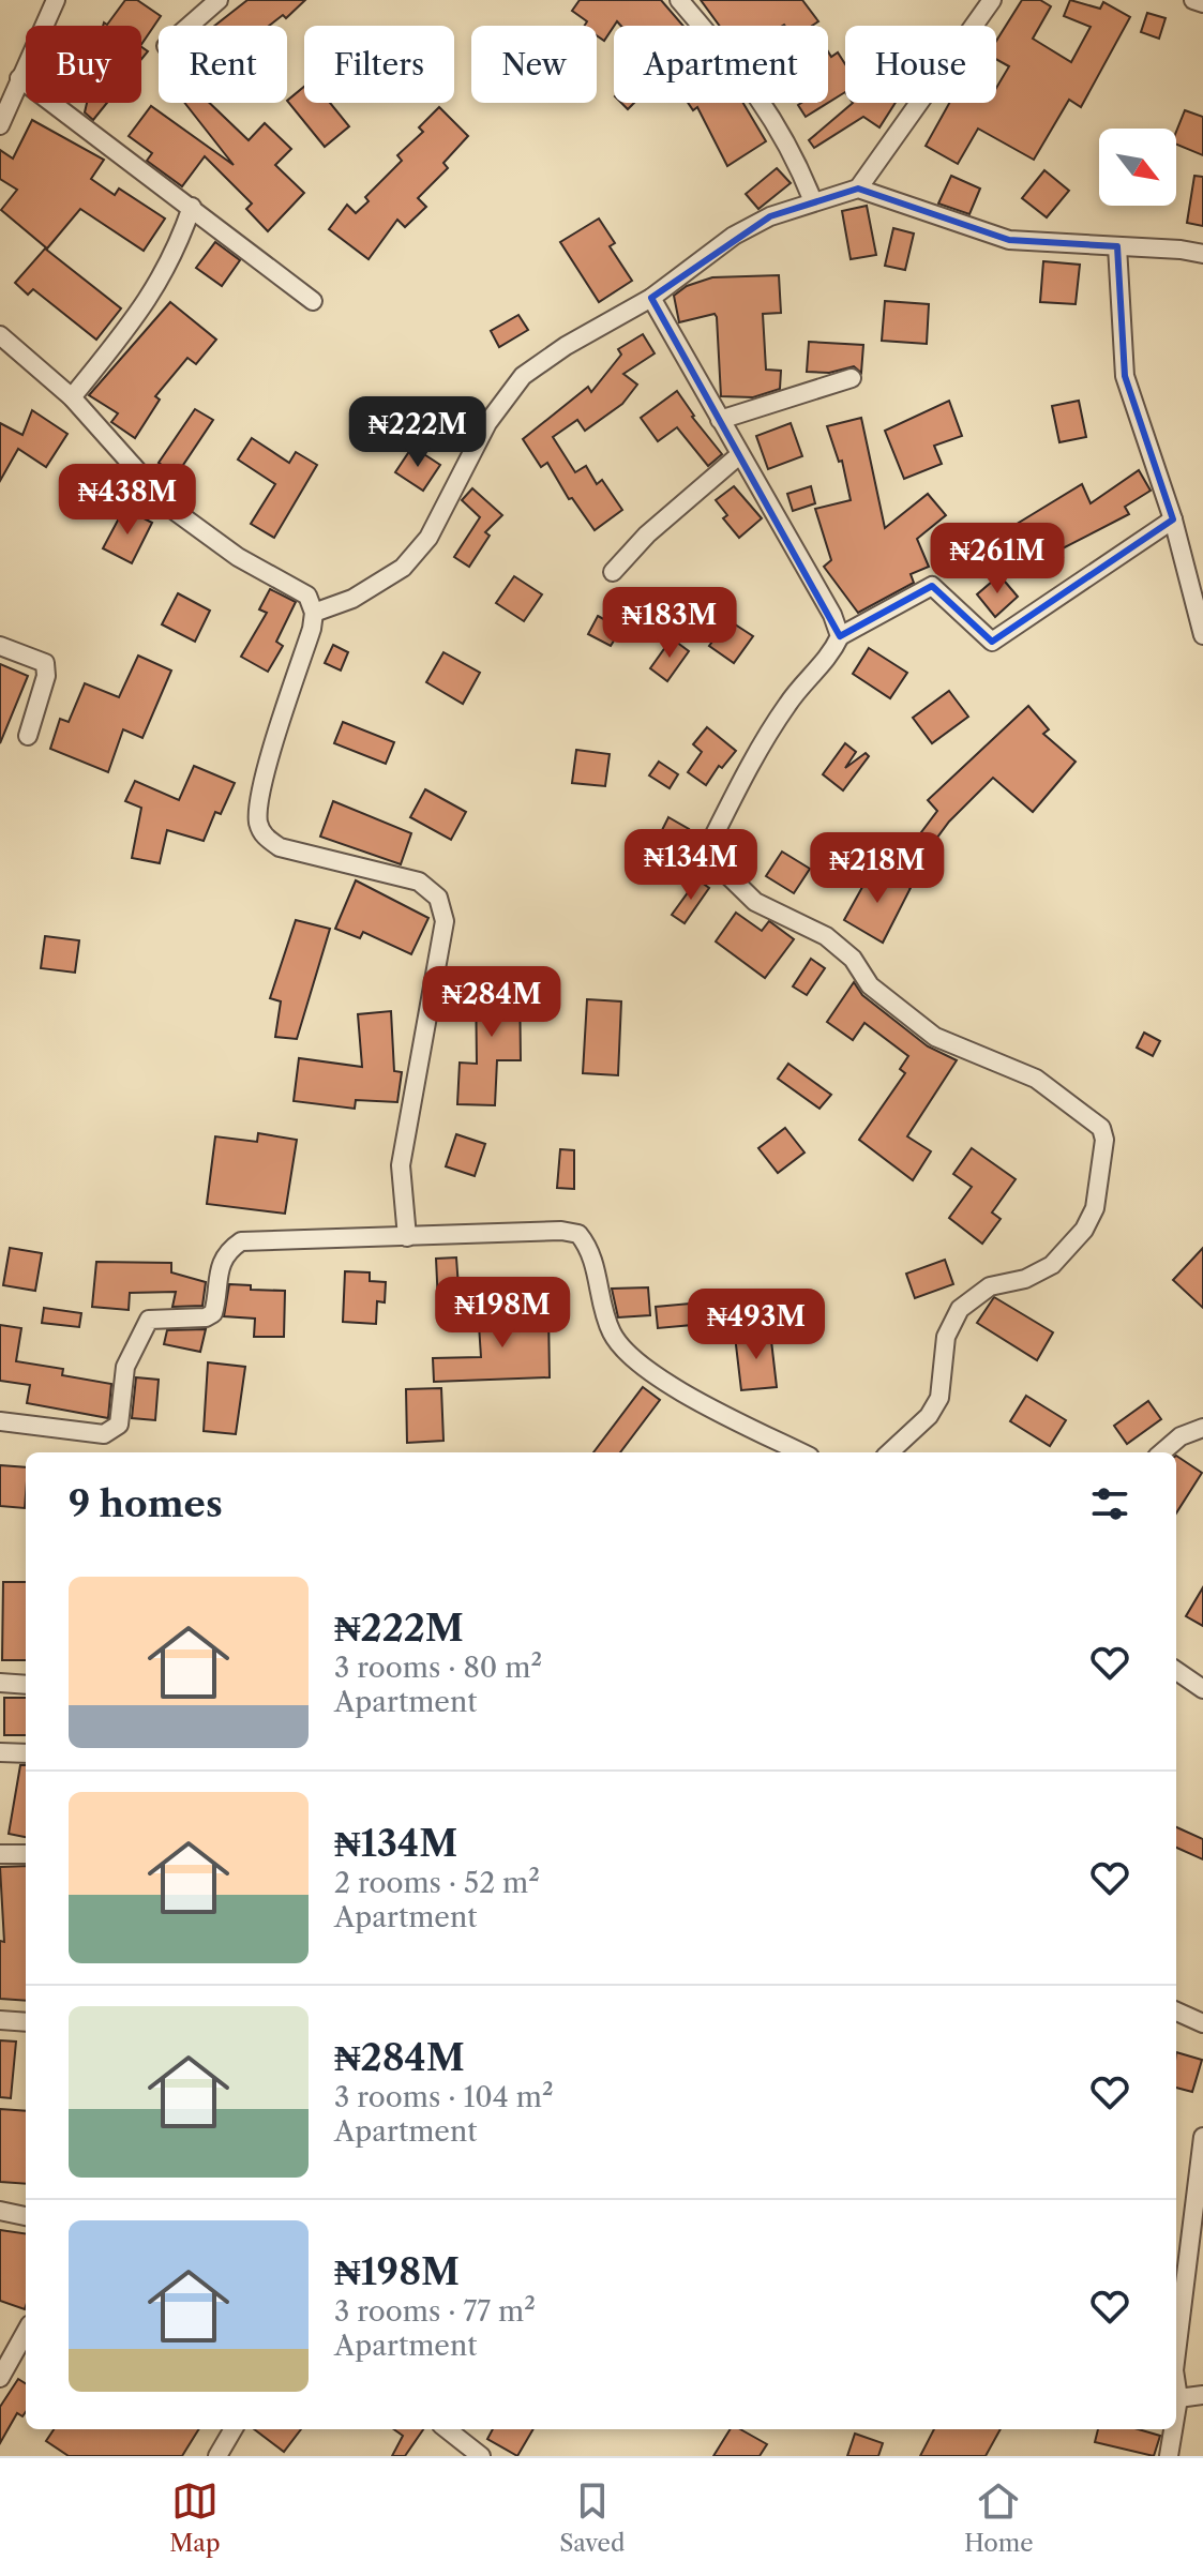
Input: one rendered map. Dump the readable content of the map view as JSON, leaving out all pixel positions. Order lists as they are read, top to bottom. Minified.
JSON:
{"north":"bottom right","page":{"chip":["Buy","Rent","Filters","New","Apartment","House"],"price":["₦222M","₦438M","₦261M","₦183M","₦134M","₦218M","₦284M","₦198M","₦493M"],"heading":"9 homes","list":[{"name":"₦222M","note":"3 rooms · 80 m² · Apartment"},{"name":"₦134M","note":"2 rooms · 52 m² · Apartment"},{"name":"₦284M","note":"3 rooms · 104 m² · Apartment"},{"name":"₦198M","note":"3 rooms · 77 m² · Apartment"}],"tabs":["Map","Saved","Home"]}}
